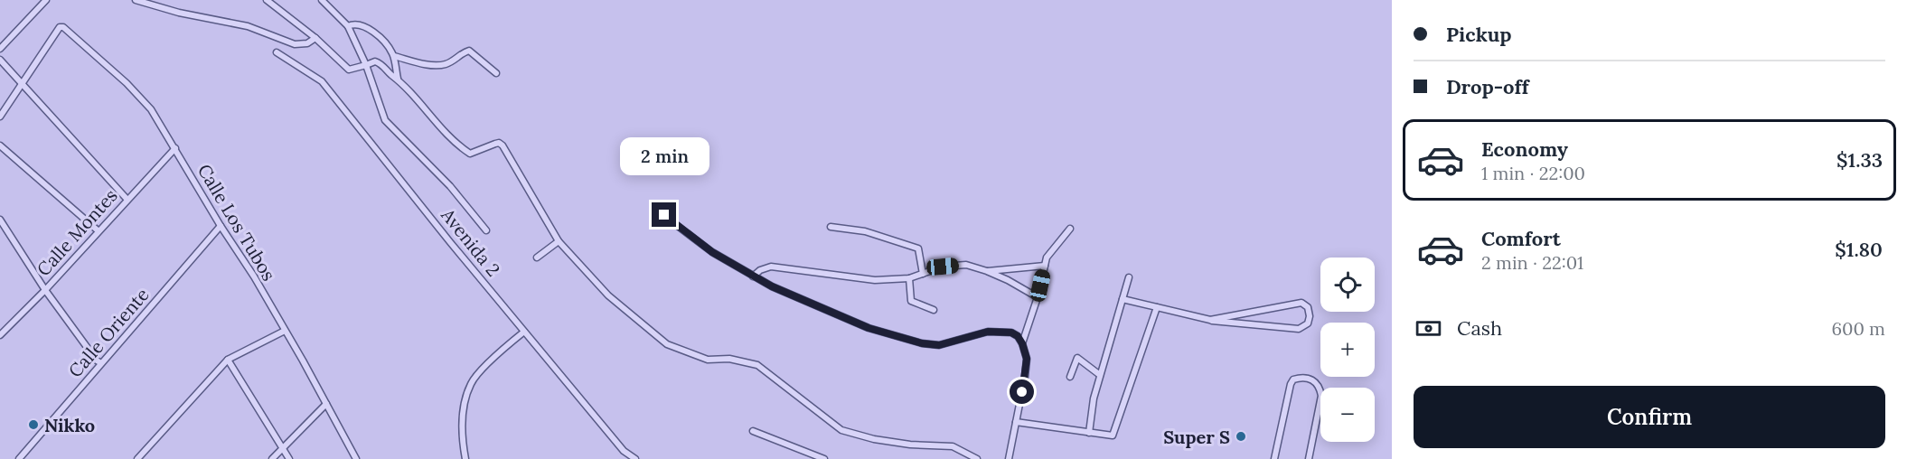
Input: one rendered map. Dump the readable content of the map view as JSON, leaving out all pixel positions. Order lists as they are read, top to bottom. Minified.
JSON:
{"streets":{"street":["Calle Los Tubos","Calle Montes","Avenida 2","Calle Oriente"]},"crossings":[["Calle Los Tubos","Calle Montes"],["Calle Los Tubos","Calle Oriente"]],"places":["Nikko","Super S"],"page":{"banner":["Pickup","Drop-off"],"list":[{"name":"Economy","note":"1 min · 22:00","value":"$1.33"},{"name":"Comfort","note":"2 min · 22:01","value":"$1.80"}],"bubble":"2 min","map_buttons":["+","−"],"pay":["Cash","600 m"],"buttons":"Confirm"}}
